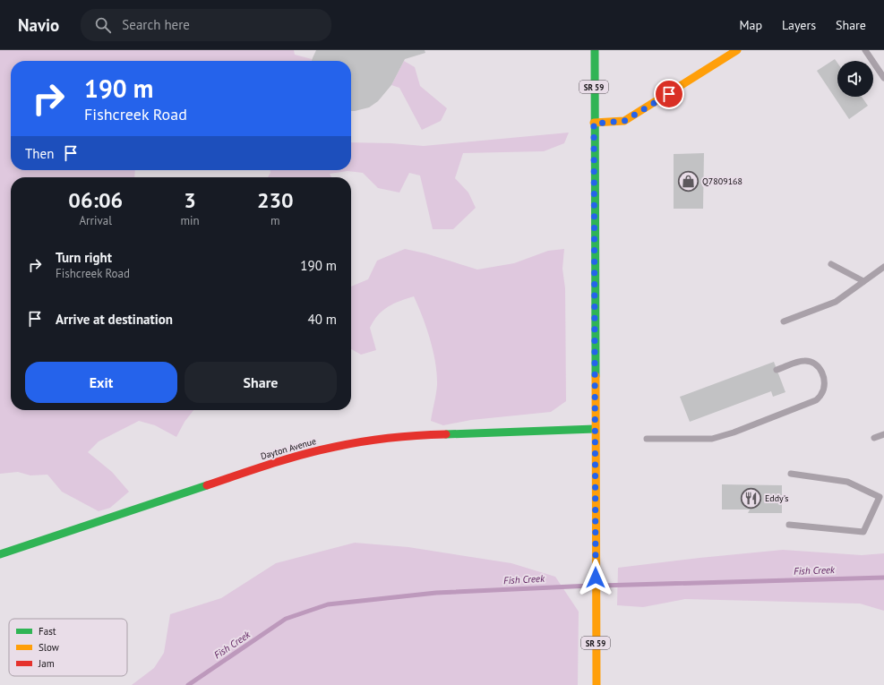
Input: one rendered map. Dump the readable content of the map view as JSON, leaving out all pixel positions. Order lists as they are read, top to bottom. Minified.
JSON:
{"streets":{"main road":["SR 59","Dayton Avenue"]},"crossings":[["SR 59","Dayton Avenue"]],"water":["Fish Creek"],"places":{"shop":["Q7809168"],"restaurant":["Eddy's"]},"legend":["Fast","Slow","Jam"],"page":{"header":"Navio","search":"Search here","nav":["Map","Layers","Share"],"turn":["190 m","Fishcreek Road"],"then":"Then","eta":["06:06","Arrival","3","min","230","m"],"list":[{"name":"Turn right","note":"Fishcreek Road","value":"190 m"},{"name":"Arrive at destination","value":"40 m"}],"buttons":["Exit","Share"]}}
